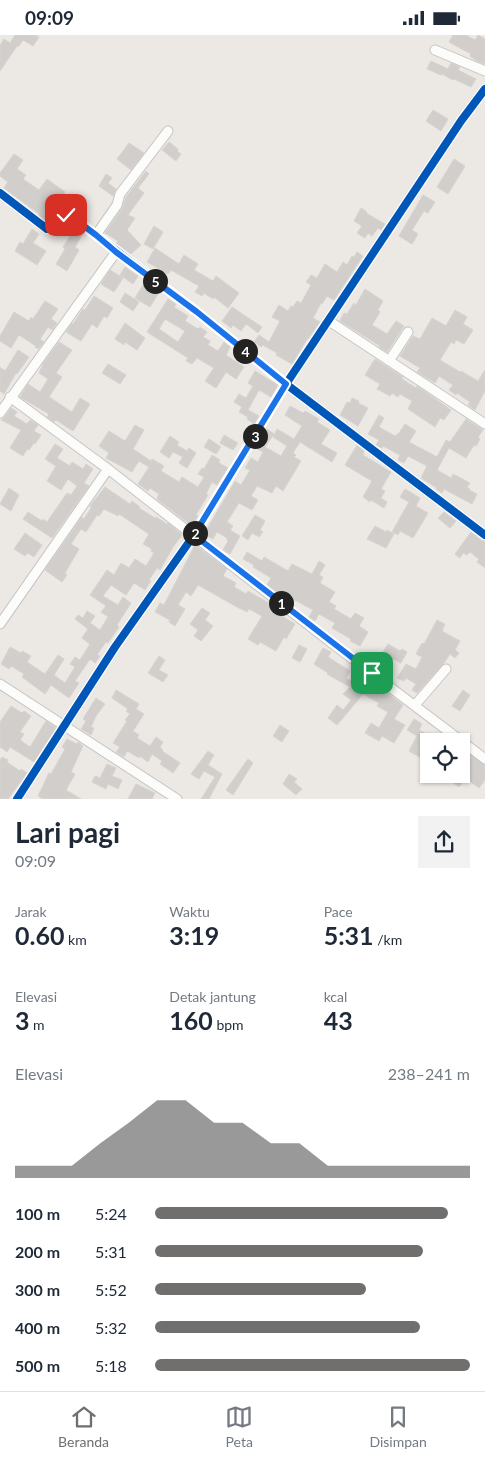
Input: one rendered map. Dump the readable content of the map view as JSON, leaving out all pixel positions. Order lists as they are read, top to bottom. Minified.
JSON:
{"page":{"status":"09:09","pins":["5","4","3","2","1"],"heading":["Lari pagi","09:09"],"stats":[["Jarak","0.60 km"],["Waktu","3:19"],["Pace","5:31 /km"],["Elevasi","3 m"],["Detak jantung","160 bpm"],["kcal","43"]],"chart":["Elevasi","238–241 m"],"list":[{"name":"100 m","note":"5:24"},{"name":"200 m","note":"5:31"},{"name":"300 m","note":"5:52"},{"name":"400 m","note":"5:32"},{"name":"500 m","note":"5:18"}],"tabs":["Beranda","Peta","Disimpan"]}}
